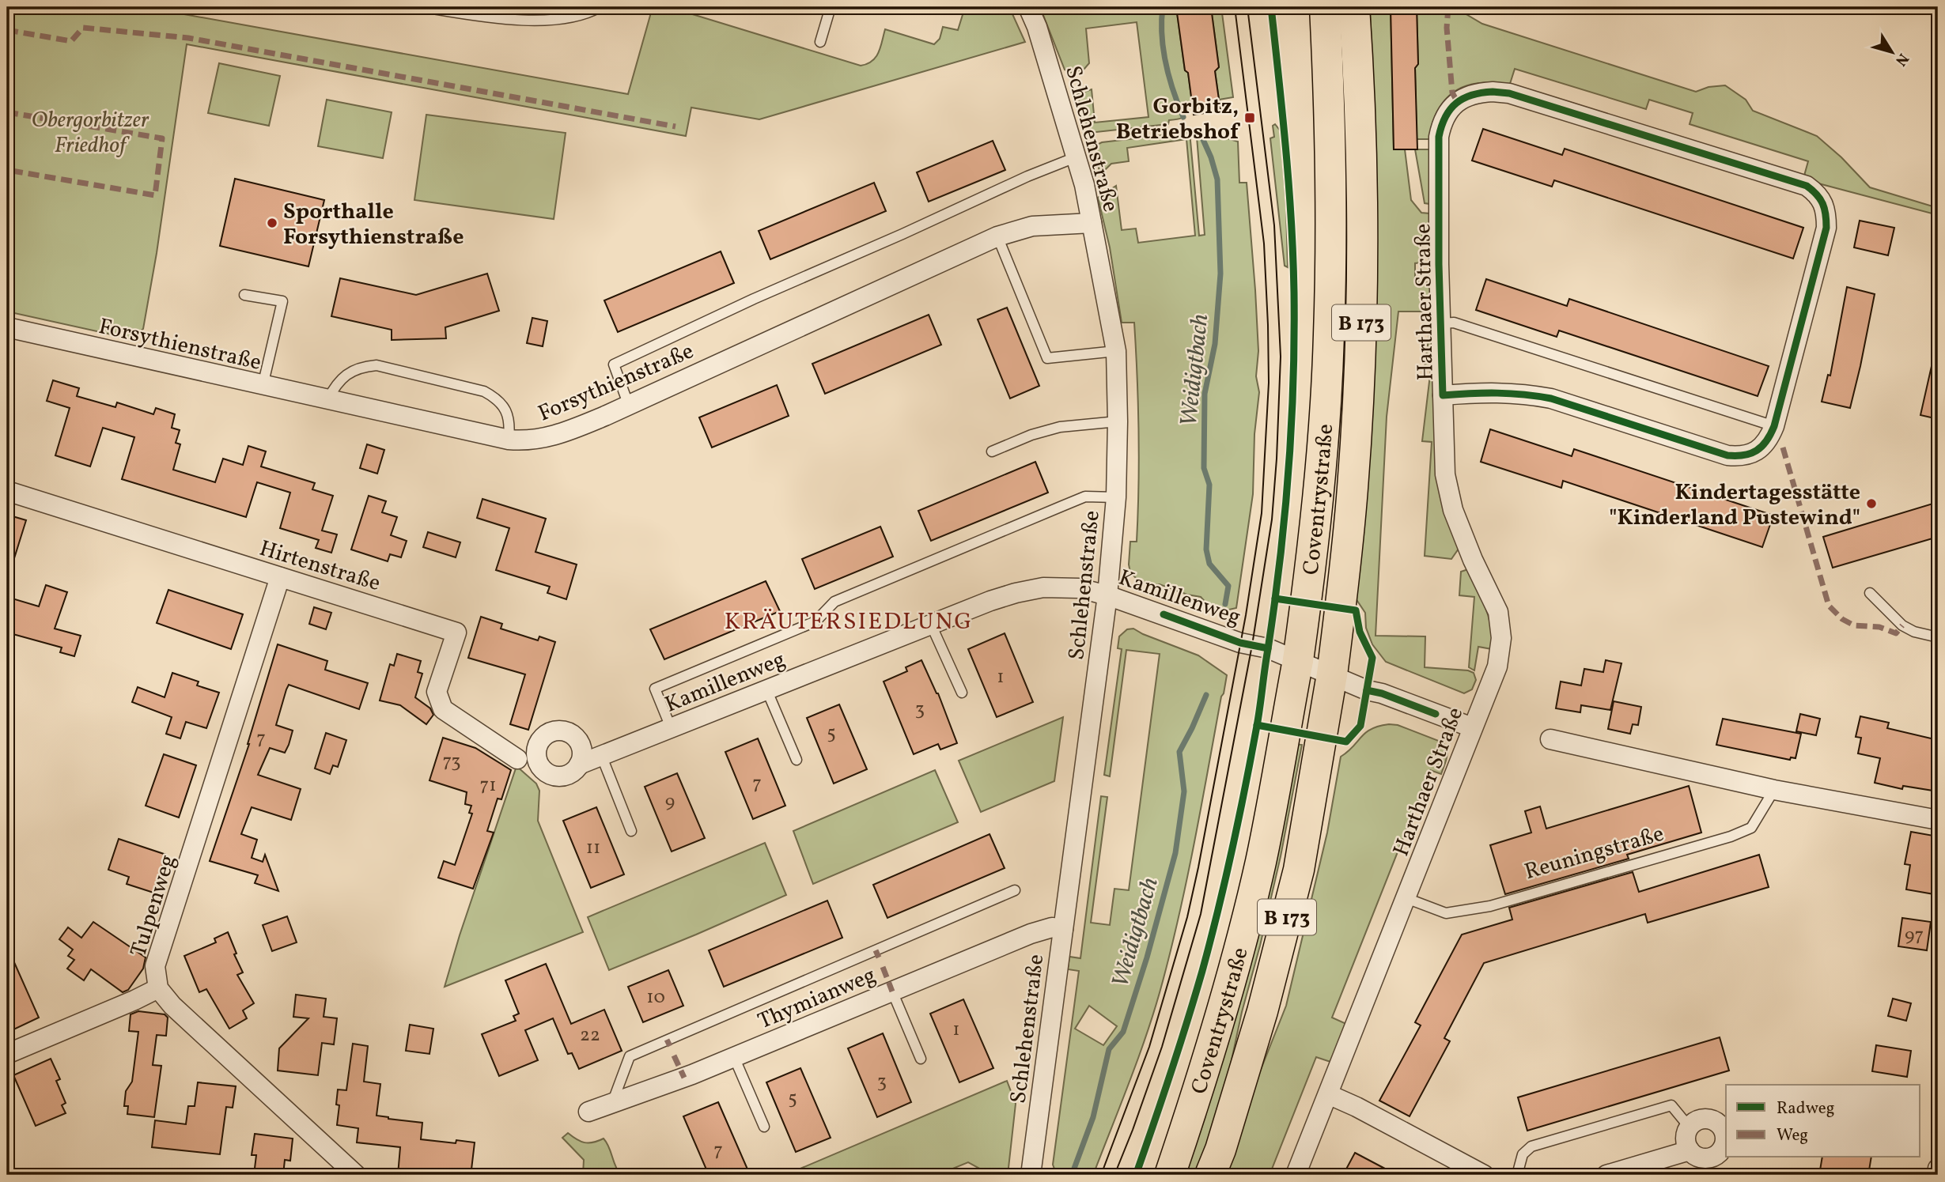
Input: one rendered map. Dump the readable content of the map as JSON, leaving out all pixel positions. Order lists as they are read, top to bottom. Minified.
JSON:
{"streets":{"main road":["B 173","Coventrystraße"],"street":["Schlehenstraße","Harthaer Straße","Forsythienstraße","Hirtenstraße","Kamillenweg","Tulpenweg","Thymianweg"],"lane":["Reuningstraße"]},"crossings":[["Schlehenstraße","Forsythienstraße"],["Schlehenstraße","Kamillenweg"],["Schlehenstraße","Thymianweg"],["Harthaer Straße","Reuningstraße"],["Coventrystraße","Kamillenweg"],["Hirtenstraße","Tulpenweg"]],"districts":["KRÄUTERSIEDLUNG"],"water":["Weidigtbach"],"parks":["Obergorbitzer Friedhof"],"places":{"transit":["Gorbitz, Betriebshof"],"other":["Sporthalle Forsythienstraße","Kindertagesstätte \"Kinderland Pustewind\""]},"house_numbers":["1","3","5","7","73","7","71","9","11","97","10","1","22","3","5","7"],"legend":["Radweg","Weg"],"north":"bottom right"}
